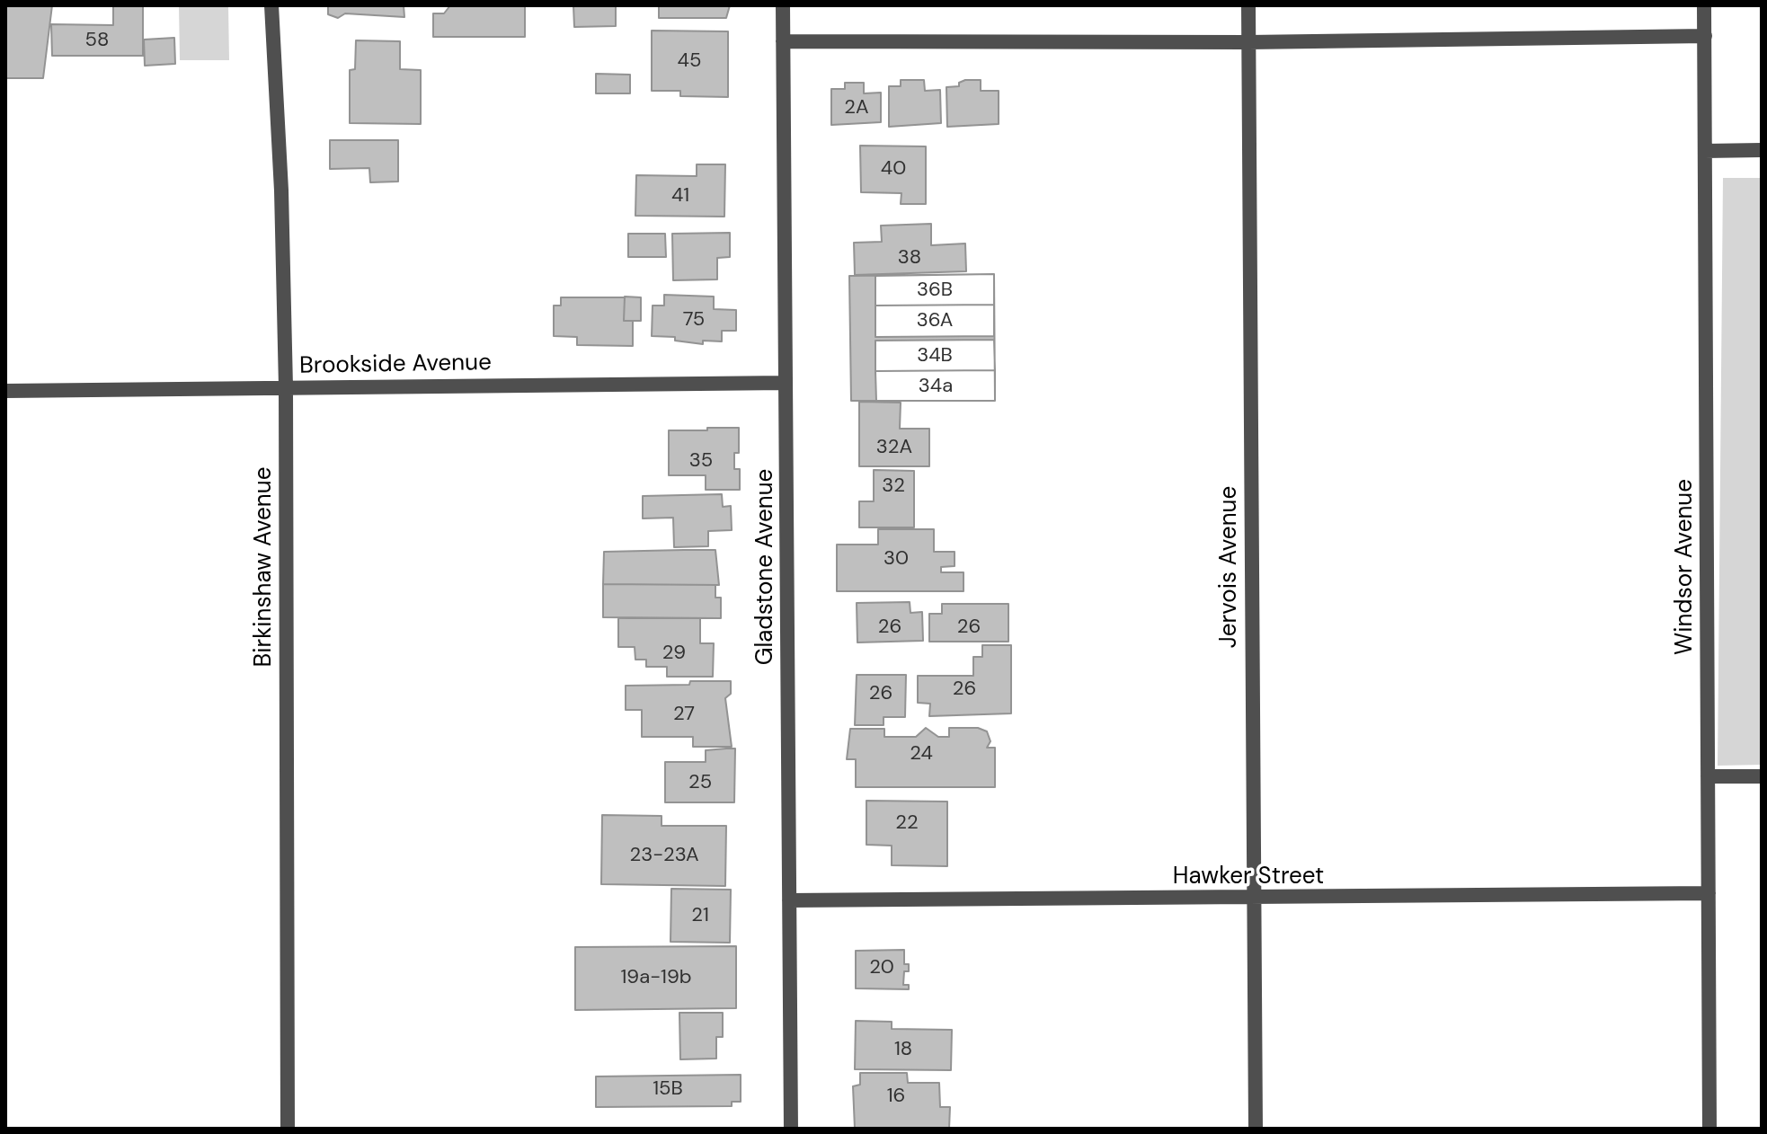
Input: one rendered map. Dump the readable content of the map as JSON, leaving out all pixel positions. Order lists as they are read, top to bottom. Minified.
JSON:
{"streets":{"street":["Brookside Avenue","Birkinshaw Avenue","Gladstone Avenue","Jervois Avenue","Windsor Avenue","Hawker Street"]},"crossings":[["Brookside Avenue","Birkinshaw Avenue"],["Brookside Avenue","Gladstone Avenue"],["Gladstone Avenue","Hawker Street"],["Jervois Avenue","Hawker Street"],["Windsor Avenue","Hawker Street"]],"house_numbers":["58","45","2A","40","41","38","36B","75","36A","34B","34a","32A","35","32","30","26","26","29","26","26","27","24","25","22","23-23A","21","20","19a-19b","18","15B","16"]}
